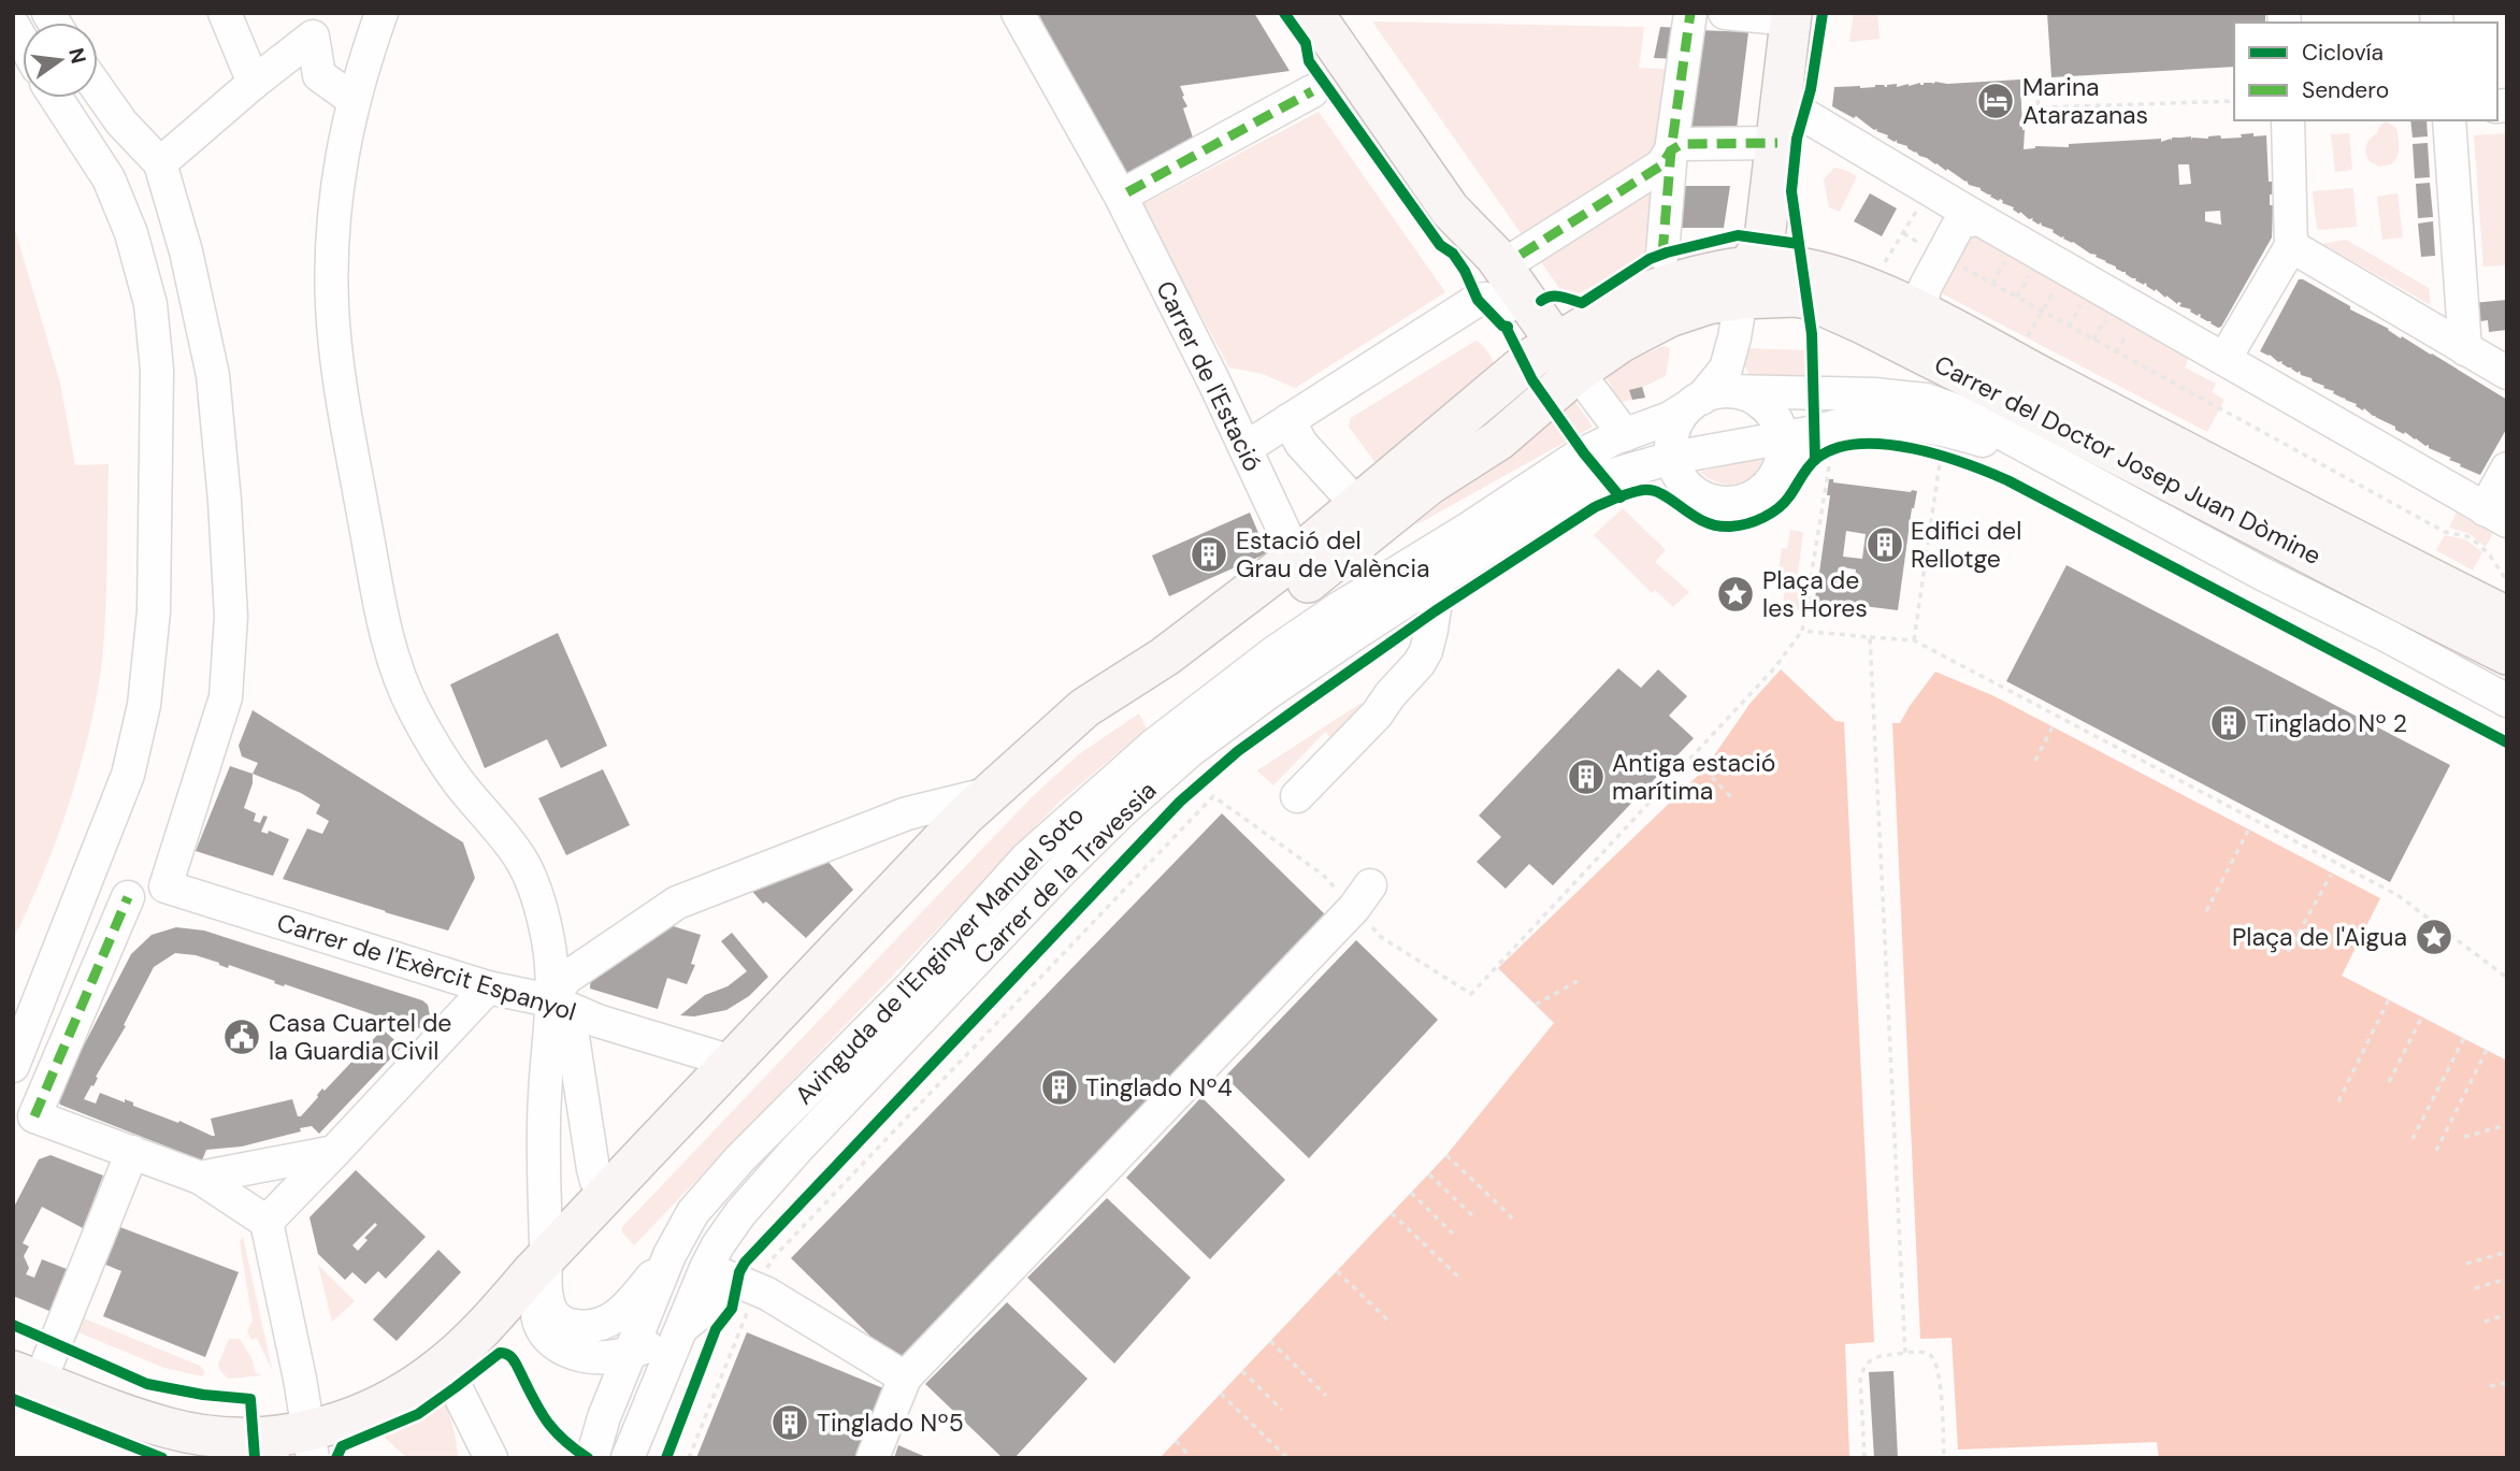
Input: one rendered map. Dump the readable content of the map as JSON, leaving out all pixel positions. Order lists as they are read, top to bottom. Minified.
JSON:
{"streets":{"main road":["Carrer del Doctor Josep Juan Dòmine"],"street":["Carrer de l'Estació","Carrer de la Travessia","Avinguda de l'Enginyer Manuel Soto","Carrer de l'Exèrcit Espanyol"]},"crossings":[["Carrer del Doctor Josep Juan Dòmine","Carrer de la Travessia"],["Carrer del Doctor Josep Juan Dòmine","Avinguda de l'Enginyer Manuel Soto"],["Carrer de la Travessia","Avinguda de l'Enginyer Manuel Soto"]],"places":{"hotel":["Marina Atarazanas"],"building":["Edifici del Rellotge","Estació del Grau de València","Tinglado Nº 2","Antiga estació marítima","Tinglado Nº4","Tinglado Nº5"],"place":["Plaça de les Hores","Plaça de l'Aigua"],"public building":["Casa Cuartel de la Guardia Civil"]},"legend":["Ciclovía","Sendero"],"north":"right"}
